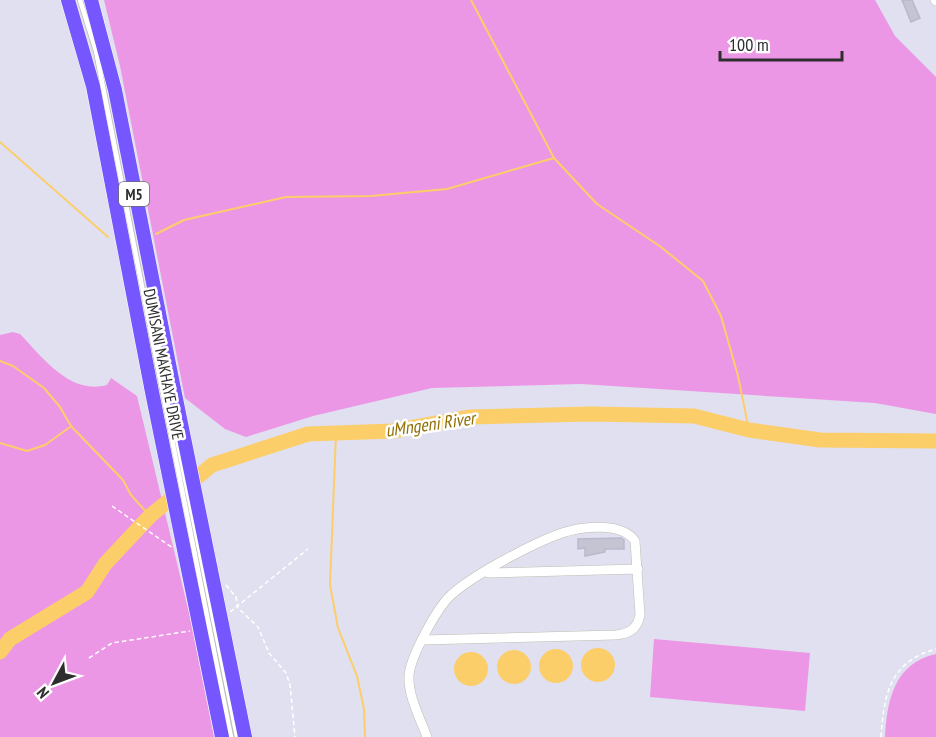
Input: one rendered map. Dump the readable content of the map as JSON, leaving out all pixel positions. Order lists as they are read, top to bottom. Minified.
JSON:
{"streets":{"main road":["M5","DUMISANI MAKHAYE DRIVE"]},"water":["uMngeni River"],"scale_bar":"100 m","north":"bottom left"}
